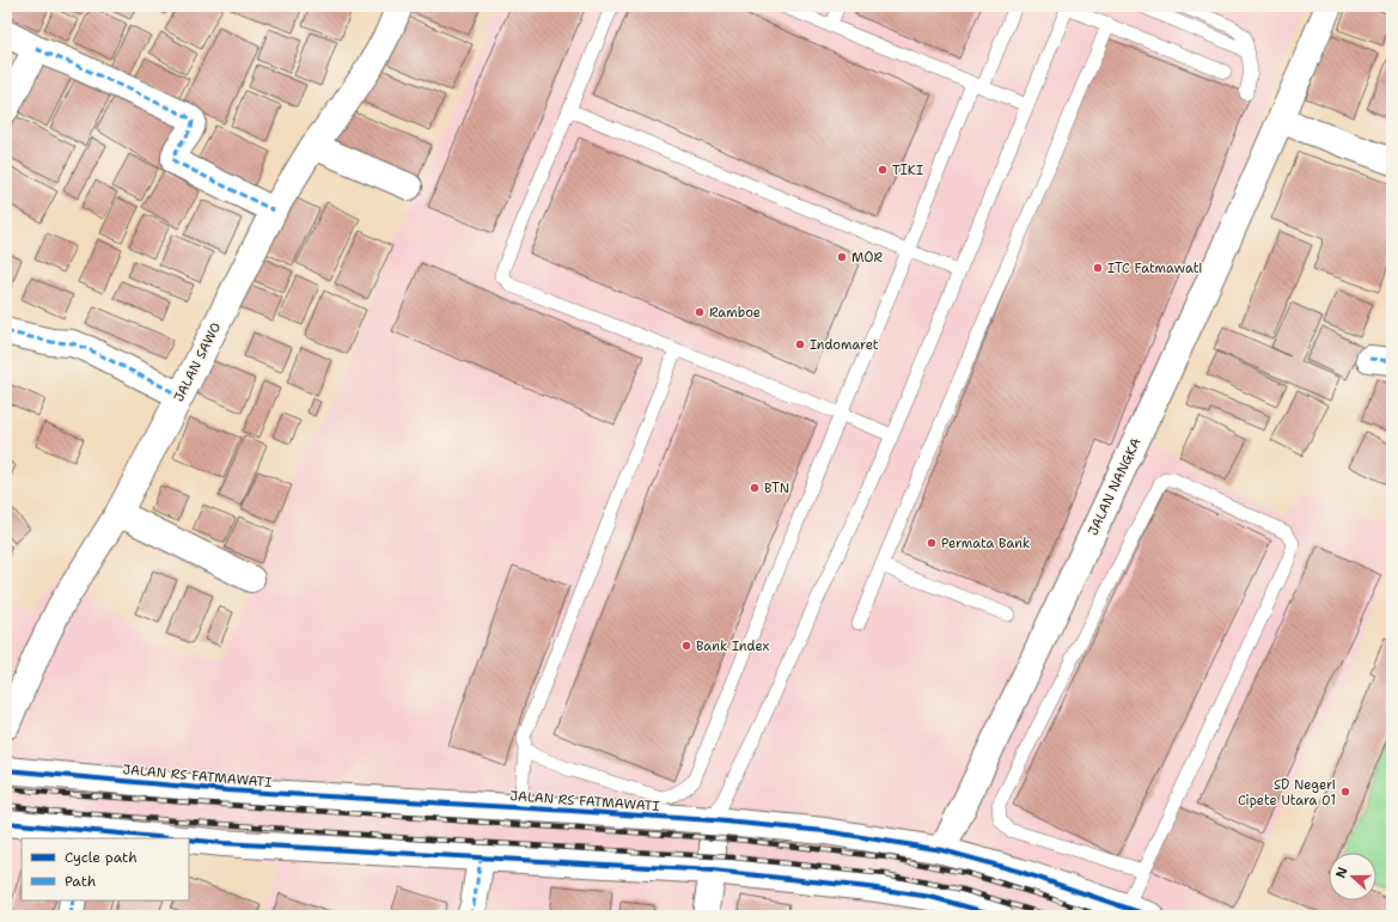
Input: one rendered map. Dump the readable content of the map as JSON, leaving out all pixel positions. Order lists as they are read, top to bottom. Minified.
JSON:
{"streets":{"street":["JALAN SAWO","JALAN NANGKA","JALAN RS FATMAWATI"]},"crossings":[["JALAN NANGKA","JALAN RS FATMAWATI"]],"places":["TIKI","MOR","ITC Fatmawati","Ramboe","Indomaret","BTN","Permata Bank","Bank Index","SD Negeri Cipete Utara 01"],"legend":["Cycle path","Path"],"north":"left"}
